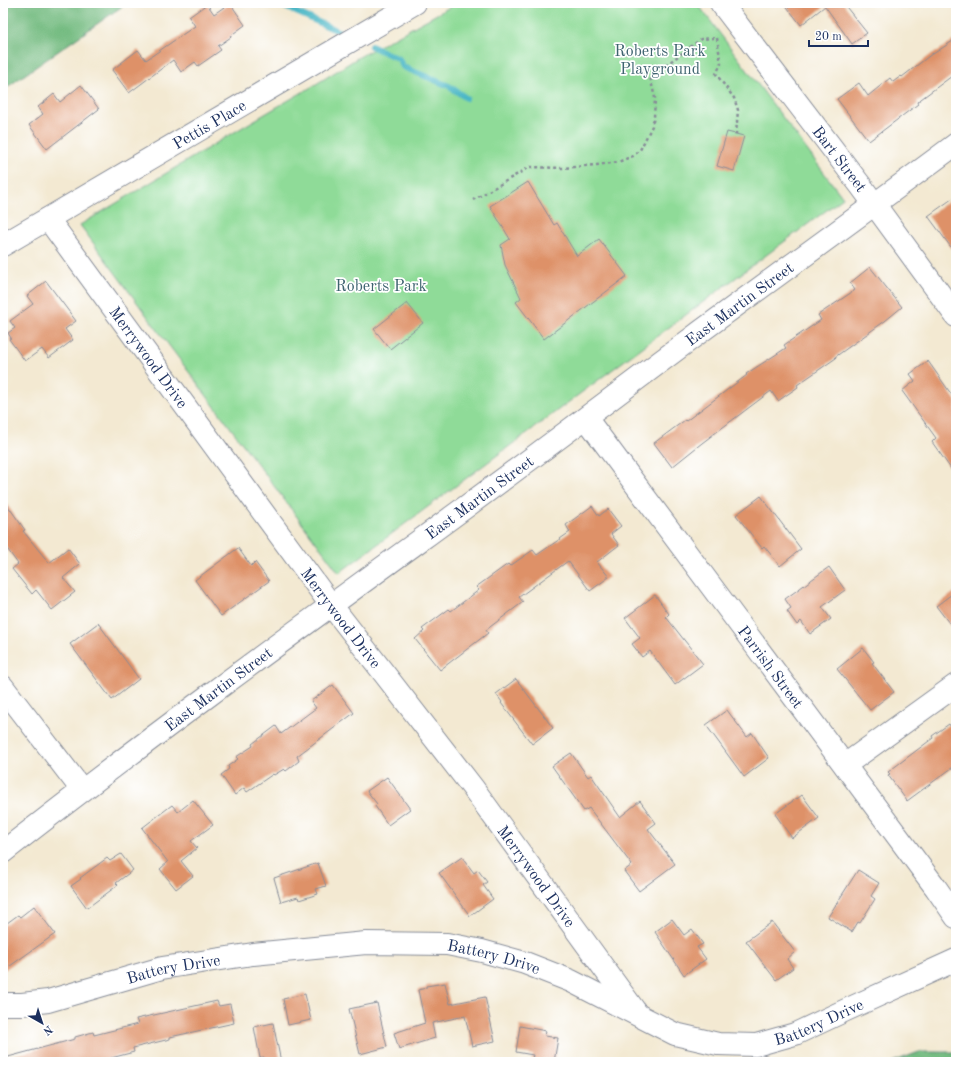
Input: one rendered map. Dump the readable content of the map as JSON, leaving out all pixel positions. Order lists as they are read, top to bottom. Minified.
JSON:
{"streets":{"street":["Pettis Place","Bart Street","East Martin Street","Merrywood Drive","Parrish Street","Battery Drive"]},"crossings":[["Pettis Place","Merrywood Drive"],["Bart Street","East Martin Street"],["East Martin Street","Merrywood Drive"],["East Martin Street","Parrish Street"],["Merrywood Drive","Battery Drive"]],"parks":["Roberts Park Playground","Roberts Park"],"scale_bar":"20 m","north":"bottom right"}
